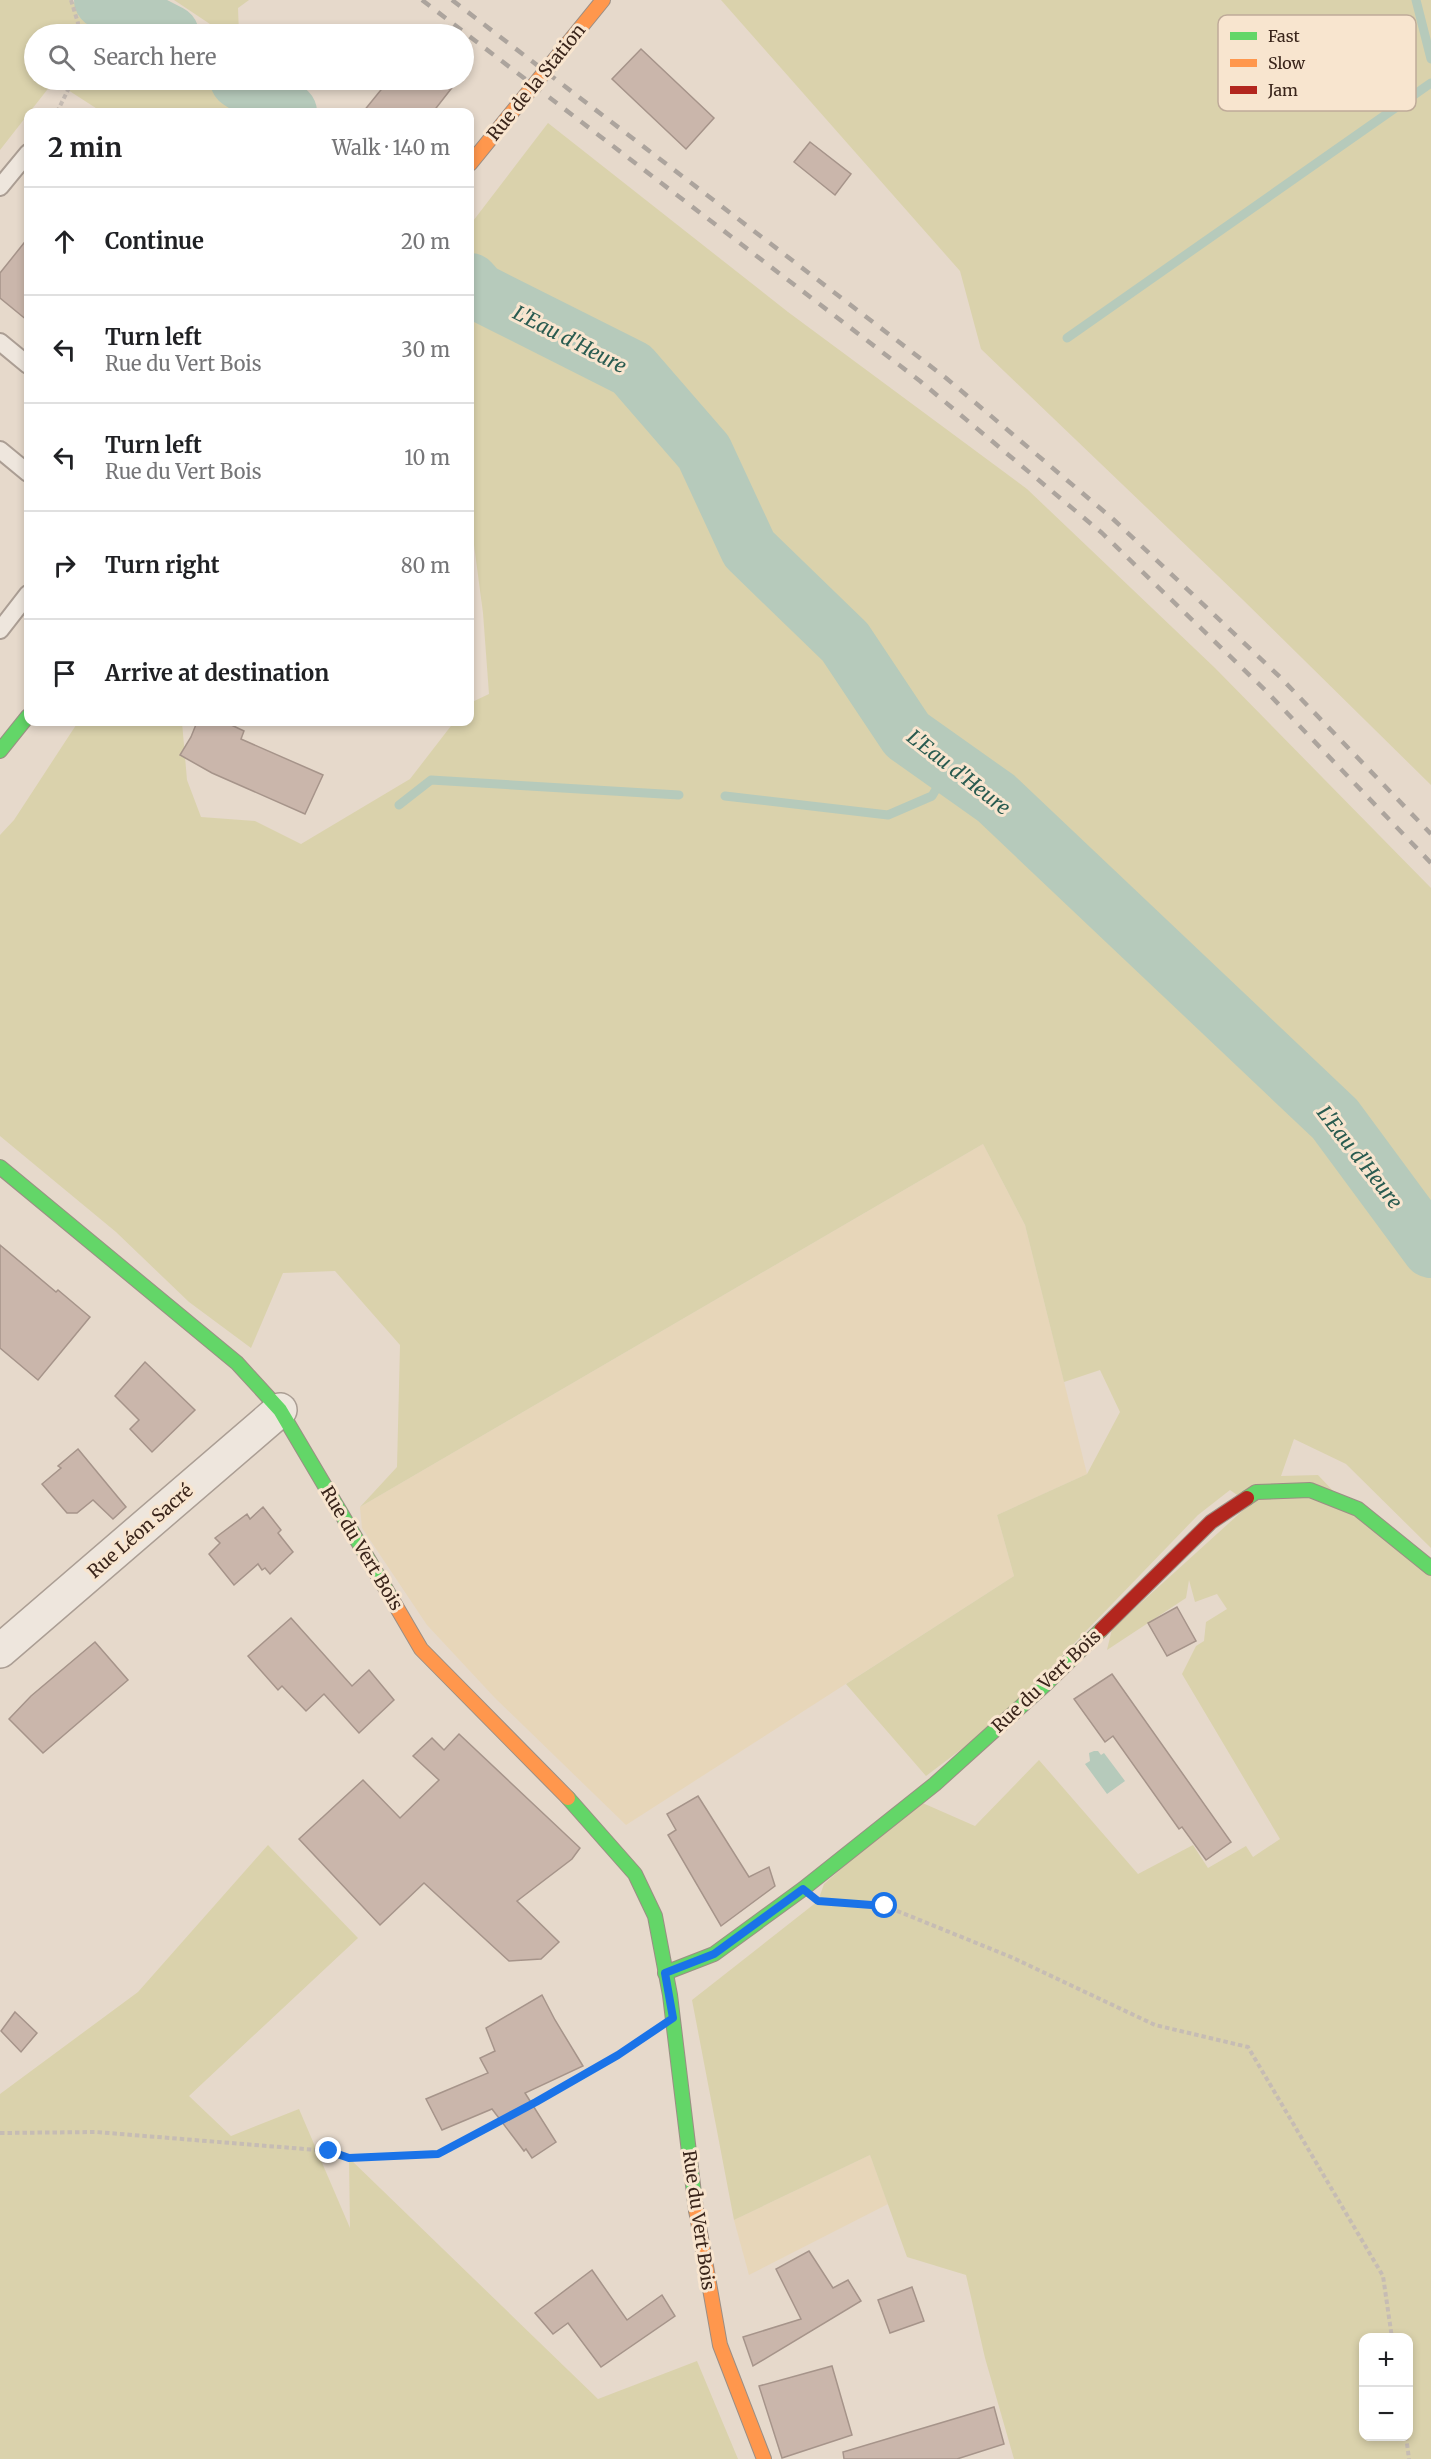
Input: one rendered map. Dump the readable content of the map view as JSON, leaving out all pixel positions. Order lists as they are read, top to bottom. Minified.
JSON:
{"streets":{"street":["Rue de la Station","Rue Léon Sacré","Rue du Vert Bois"]},"crossings":[["Rue Léon Sacré","Rue du Vert Bois"]],"water":["L'Eau d'Heure"],"legend":["Fast","Slow","Jam"],"page":{"search":"Search here","heading":["2 min","Walk · 140 m"],"list":[["Continue","20 m"],["Turn left","Rue du Vert Bois","30 m"],["Turn left","Rue du Vert Bois","10 m"],["Turn right","80 m"],"Arrive at destination"],"map_buttons":["+","−"]}}
